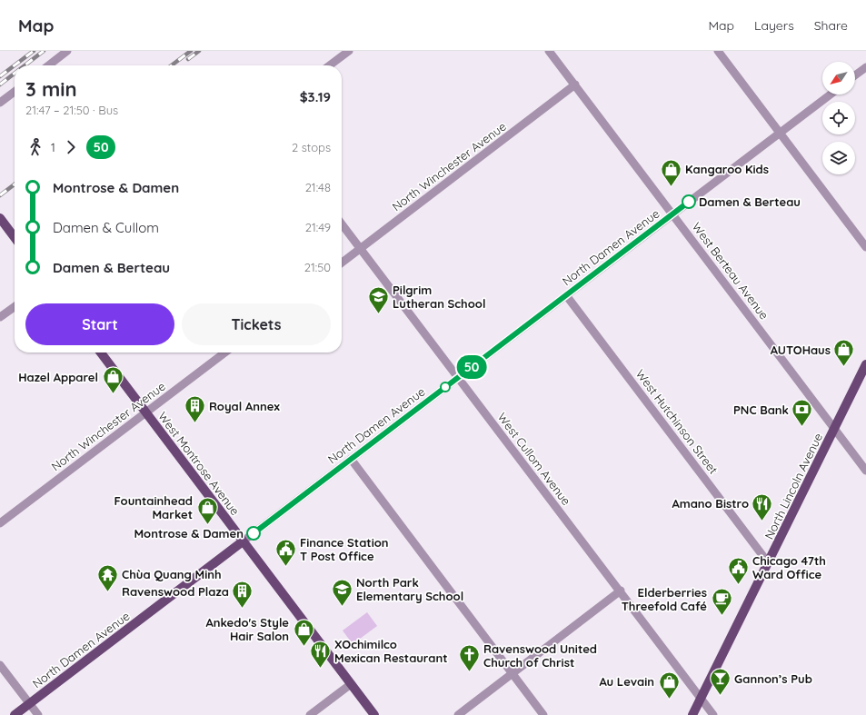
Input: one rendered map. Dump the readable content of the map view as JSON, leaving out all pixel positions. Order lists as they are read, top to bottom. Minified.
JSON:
{"streets":{"main road":["North Damen Avenue","West Montrose Avenue","North Lincoln Avenue"],"street":["North Winchester Avenue","West Berteau Avenue","West Hutchinson Street","West Cullom Avenue"]},"crossings":[["North Winchester Avenue","West Berteau Avenue"],["North Winchester Avenue","West Cullom Avenue"],["North Winchester Avenue","West Montrose Avenue"],["North Damen Avenue","West Berteau Avenue"],["North Damen Avenue","West Hutchinson Street"],["North Damen Avenue","West Cullom Avenue"],["North Damen Avenue","West Montrose Avenue"],["West Berteau Avenue","North Lincoln Avenue"],["West Hutchinson Street","North Lincoln Avenue"],["West Cullom Avenue","North Lincoln Avenue"]],"places":{"shop":["Kangaroo Kids","AUTOHaus","Hazel Apparel","Fountainhead Market","Ankedo's Style Hair Salon","Au Levain"],"other":["Damen & Berteau","Montrose & Damen"],"school or university":["Pilgrim Lutheran School","North Park Elementary School"],"building":["Royal Annex","Ravenswood Plaza"],"bank":["PNC Bank"],"restaurant":["Amano Bistro","XOchimilco Mexican Restaurant"],"public building":["Finance Station T Post Office","Chicago 47th Ward Office"],"temple":["Chùa Quang Minh"],"cafe":["Elderberries Threefold Café"],"church":["Ravenswood United Church of Christ"],"bar":["Gannon’s Pub"]},"lines":["bus line 50"],"north":"bottom left","page":{"header":"Map","nav":["Map","Layers","Share"],"on_map":"50","heading":["3 min","21:47 – 21:50 · Bus","$3.19"],"legs":["1","50","2 stops"],"list":[{"name":"Montrose & Damen","value":"21:48"},{"name":"Damen & Cullom","value":"21:49"},{"name":"Damen & Berteau","value":"21:50"}],"buttons":["Start","Tickets"]}}
